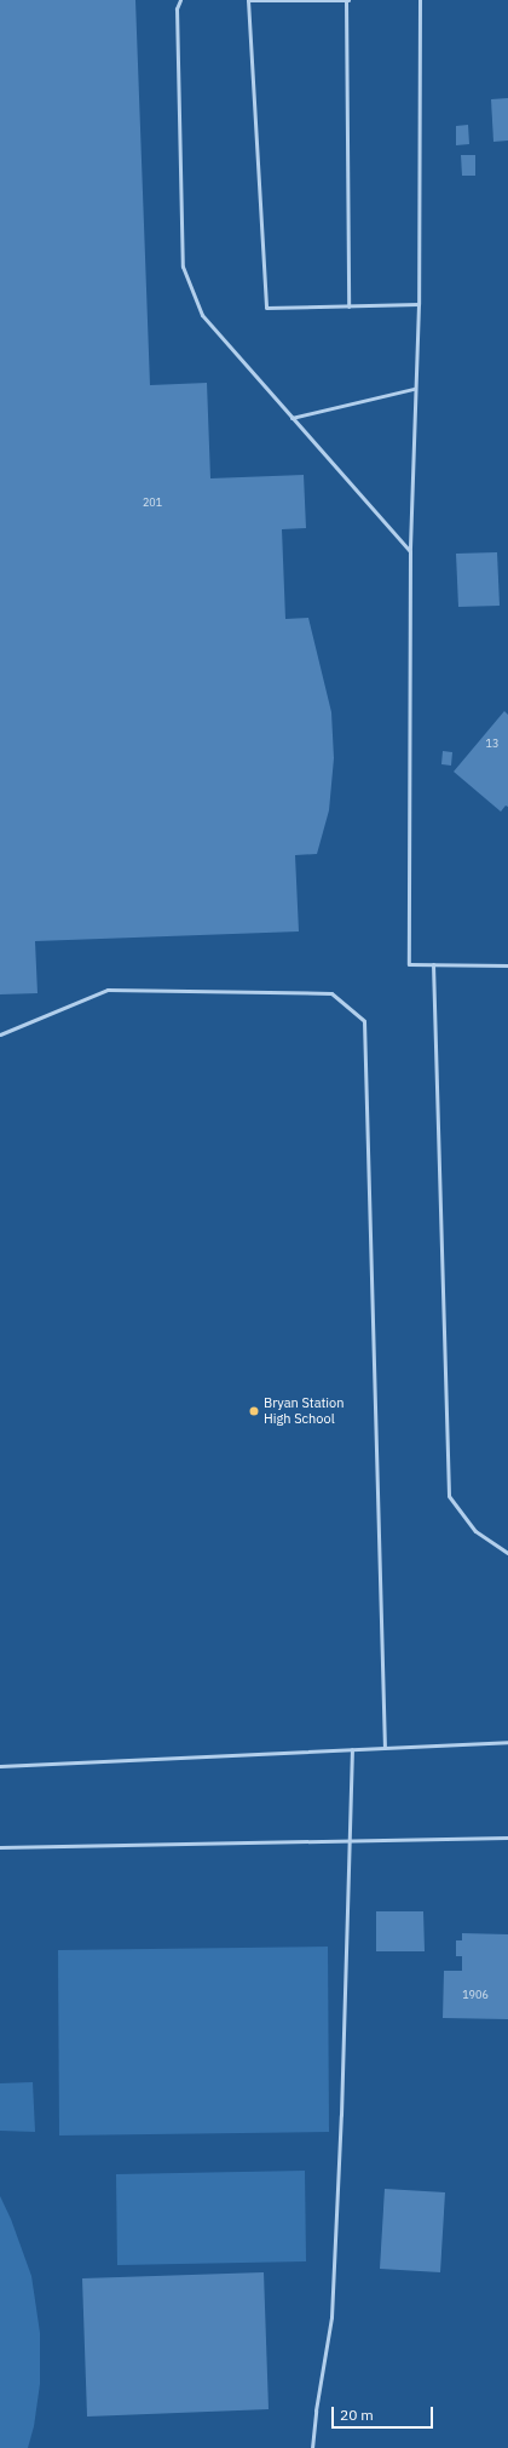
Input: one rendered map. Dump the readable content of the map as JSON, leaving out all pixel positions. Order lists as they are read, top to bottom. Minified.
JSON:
{"places":["Bryan Station High School"],"house_numbers":["201","13","1906"],"scale_bar":"20 m"}
